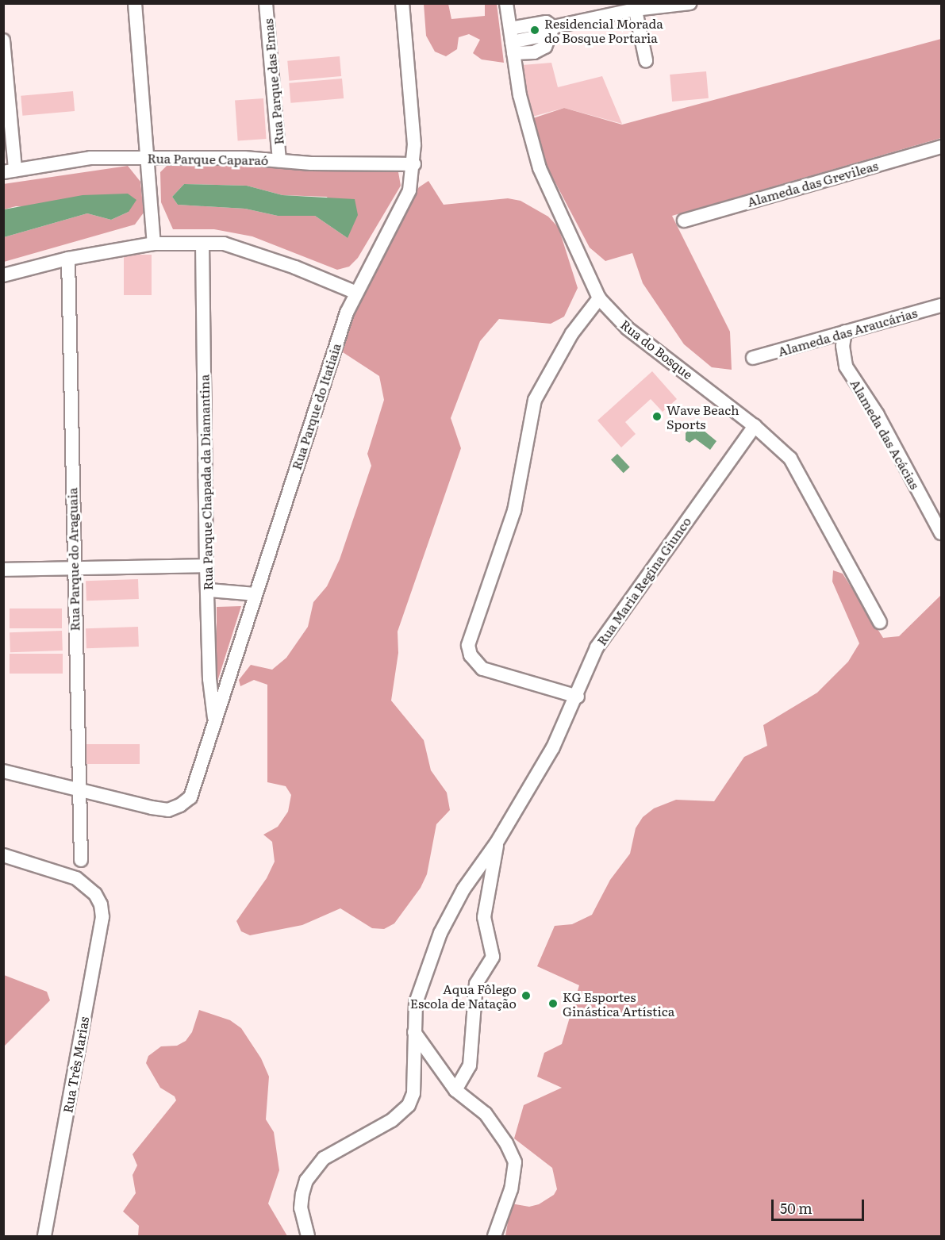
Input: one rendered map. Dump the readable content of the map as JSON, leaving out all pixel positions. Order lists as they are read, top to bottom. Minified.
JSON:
{"streets":{"street":["Rua Parque das Emas","Rua Parque Caparaó","Alameda das Grevileas","Alameda das Araucárias","Rua do Bosque","Rua Parque do Itatiaia","Alameda das Acácias","Rua Parque Chapada da Diamantina","Rua Parque do Araguaia","Rua Maria Regina Giunco","Rua Três Marias"]},"crossings":[["Rua Parque das Emas","Rua Parque Caparaó"],["Rua Parque Caparaó","Rua Parque do Itatiaia"],["Alameda das Araucárias","Alameda das Acácias"],["Rua do Bosque","Rua Maria Regina Giunco"],["Rua Parque do Itatiaia","Rua Parque Chapada da Diamantina"],["Rua Parque do Itatiaia","Rua Parque do Araguaia"]],"places":["Residencial Morada do Bosque Portaria","Wave Beach Sports","Aqua Fôlego Escola de Natação","KG Esportes Ginástica Artística"],"scale_bar":"50 m"}
